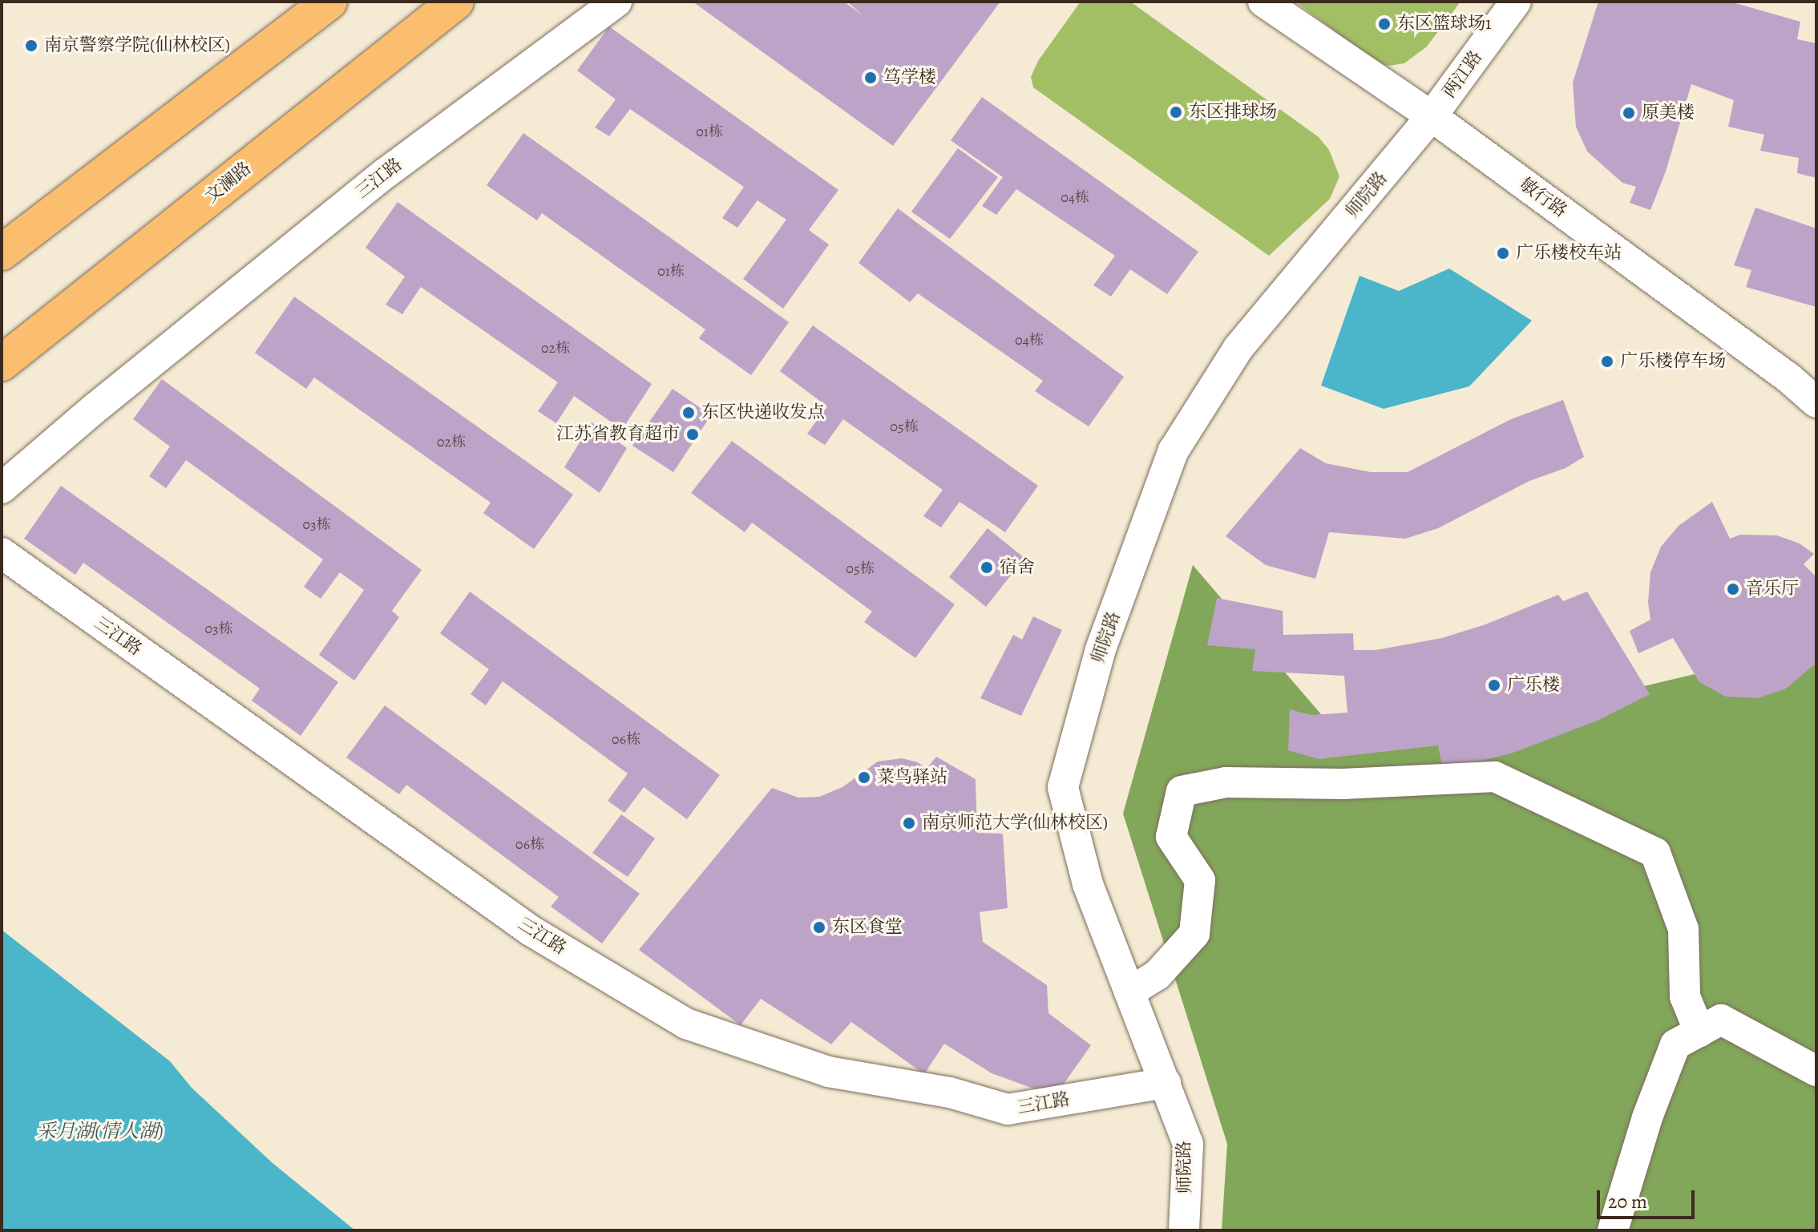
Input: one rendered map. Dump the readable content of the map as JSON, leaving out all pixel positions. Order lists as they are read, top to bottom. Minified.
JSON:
{"streets":{"main road":["文澜路"],"street":["两江路","三江路","师院路","敏行路"]},"crossings":[["两江路","师院路"],["两江路","敏行路"],["三江路","师院路"],["师院路","敏行路"]],"water":["采月湖(情人湖)"],"places":["东区篮球场1","南京警察学院(仙林校区)","笃学楼","东区排球场","原美楼","广乐楼校车站","广乐楼停车场","东区快递收发点","江苏省教育超市","宿舍","音乐厅","广乐楼","菜鸟驿站","南京师范大学(仙林校区)","东区食堂"],"house_numbers":["01栋","04栋","01栋","04栋","02栋","05栋","02栋","03栋","05栋","03栋","06栋","06栋"],"scale_bar":"20 m"}
